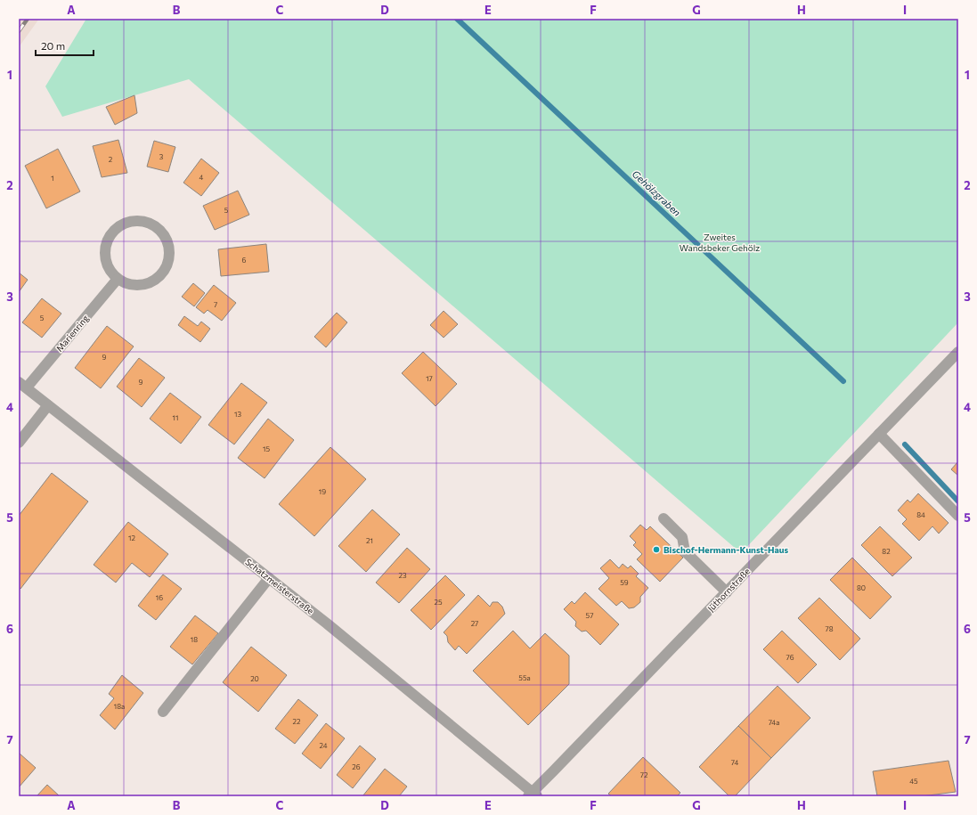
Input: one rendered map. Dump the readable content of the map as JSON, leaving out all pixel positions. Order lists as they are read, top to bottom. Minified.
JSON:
{"streets":{"street":["Marienring","Schatzmeisterstraße","Jüthornstraße"]},"crossings":[["Marienring","Schatzmeisterstraße"],["Schatzmeisterstraße","Jüthornstraße"]],"water":["Gehölzgraben"],"parks":["Zweites Wandsbeker Gehölz"],"places":["Bischof-Hermann-Kunst-Haus"],"house_numbers":["3","2","4","1","5","6","7","5","9","17","9","13","11","15","19","84","12","21","82","23","59","80","16","25","57","27","78","18","76","55a","20","18a","22","74a","24","74","26","72","45"],"scale_bar":"20 m","grid":{"columns":["A","B","C","D","E","F","G","H","I"],"rows":["1","2","3","4","5","6","7"]}}
